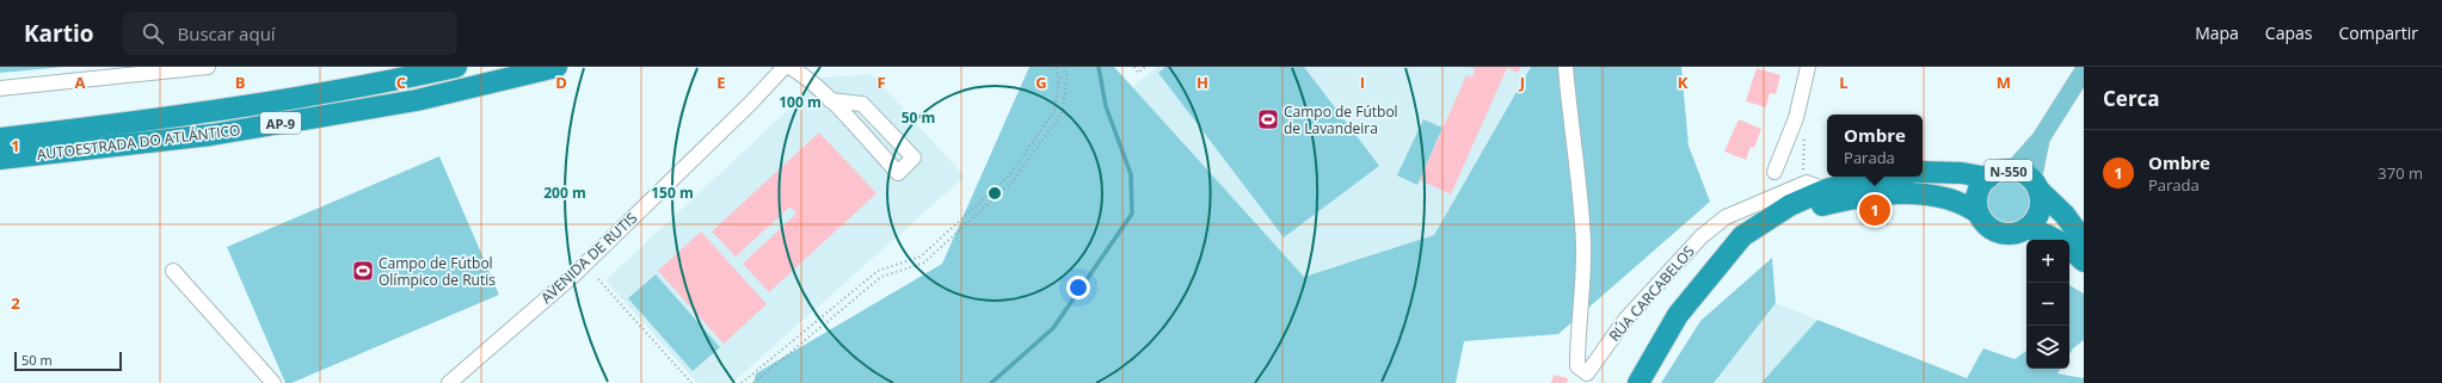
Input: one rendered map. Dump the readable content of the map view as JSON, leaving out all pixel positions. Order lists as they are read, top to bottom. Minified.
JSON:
{"streets":{"highway":["AP-9","AUTOESTRADA DO ATLÁNTICO","N-550"],"street":["AVENIDA DE RUTIS","RÚA CARCABELOS"]},"places":{"sports":["Campo de Fútbol de Lavandeira","Campo de Fútbol Olímpico de Rutis"]},"scale_bar":"50 m","page":{"header":"Kartio","search":"Buscar aquí","nav":["Mapa","Capas","Compartir"],"heading":"Cerca","popup":["Ombre","Parada"],"list":[{"mark":"1","name":"Ombre","note":"Parada","value":"370 m"}],"pins":"1","map_buttons":["+","−"],"scale":"50 m"},"grid":{"columns":["A","B","C","D","E","F","G","H","I","J","K","L","M"],"rows":["1","2"]},"rings":["100 m","50 m","150 m","200 m"]}
